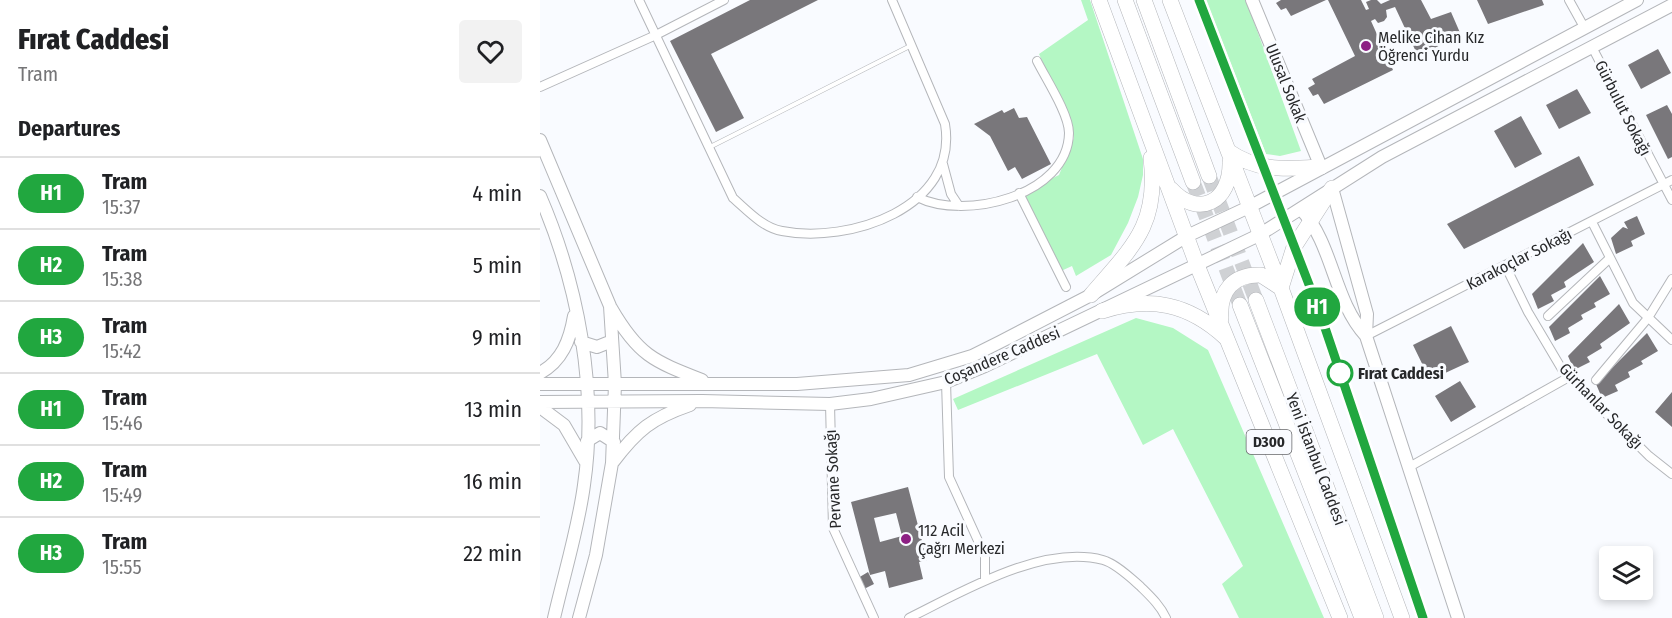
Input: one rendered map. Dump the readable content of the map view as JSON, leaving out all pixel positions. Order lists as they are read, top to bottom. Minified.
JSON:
{"streets":{"highway":["D300","Yeni İstanbul Caddesi"],"main road":["Ulusal Sokak","Coşandere Caddesi"],"street":["Gürbulut Sokağı","Karakoçlar Sokağı","Gürhanlar Sokağı","Pervane Sokağı"]},"crossings":[["Gürbulut Sokağı","Karakoçlar Sokağı"],["Karakoçlar Sokağı","Gürhanlar Sokağı"],["Coşandere Caddesi","D300"],["Coşandere Caddesi","Pervane Sokağı"]],"places":["Melike Cihan Kız Öğrenci Yurdu","Fırat Caddesi","112 Acil Çağrı Merkezi"],"lines":["tram line H1"],"page":{"heading":[["Fırat Caddesi","Tram"],"Departures"],"on_map":"H1","list":[{"mark":"H1","name":"Tram","note":"15:37","value":"4 min"},{"mark":"H2","name":"Tram","note":"15:38","value":"5 min"},{"mark":"H3","name":"Tram","note":"15:42","value":"9 min"},{"mark":"H1","name":"Tram","note":"15:46","value":"13 min"},{"mark":"H2","name":"Tram","note":"15:49","value":"16 min"},{"mark":"H3","name":"Tram","note":"15:55","value":"22 min"}]}}
